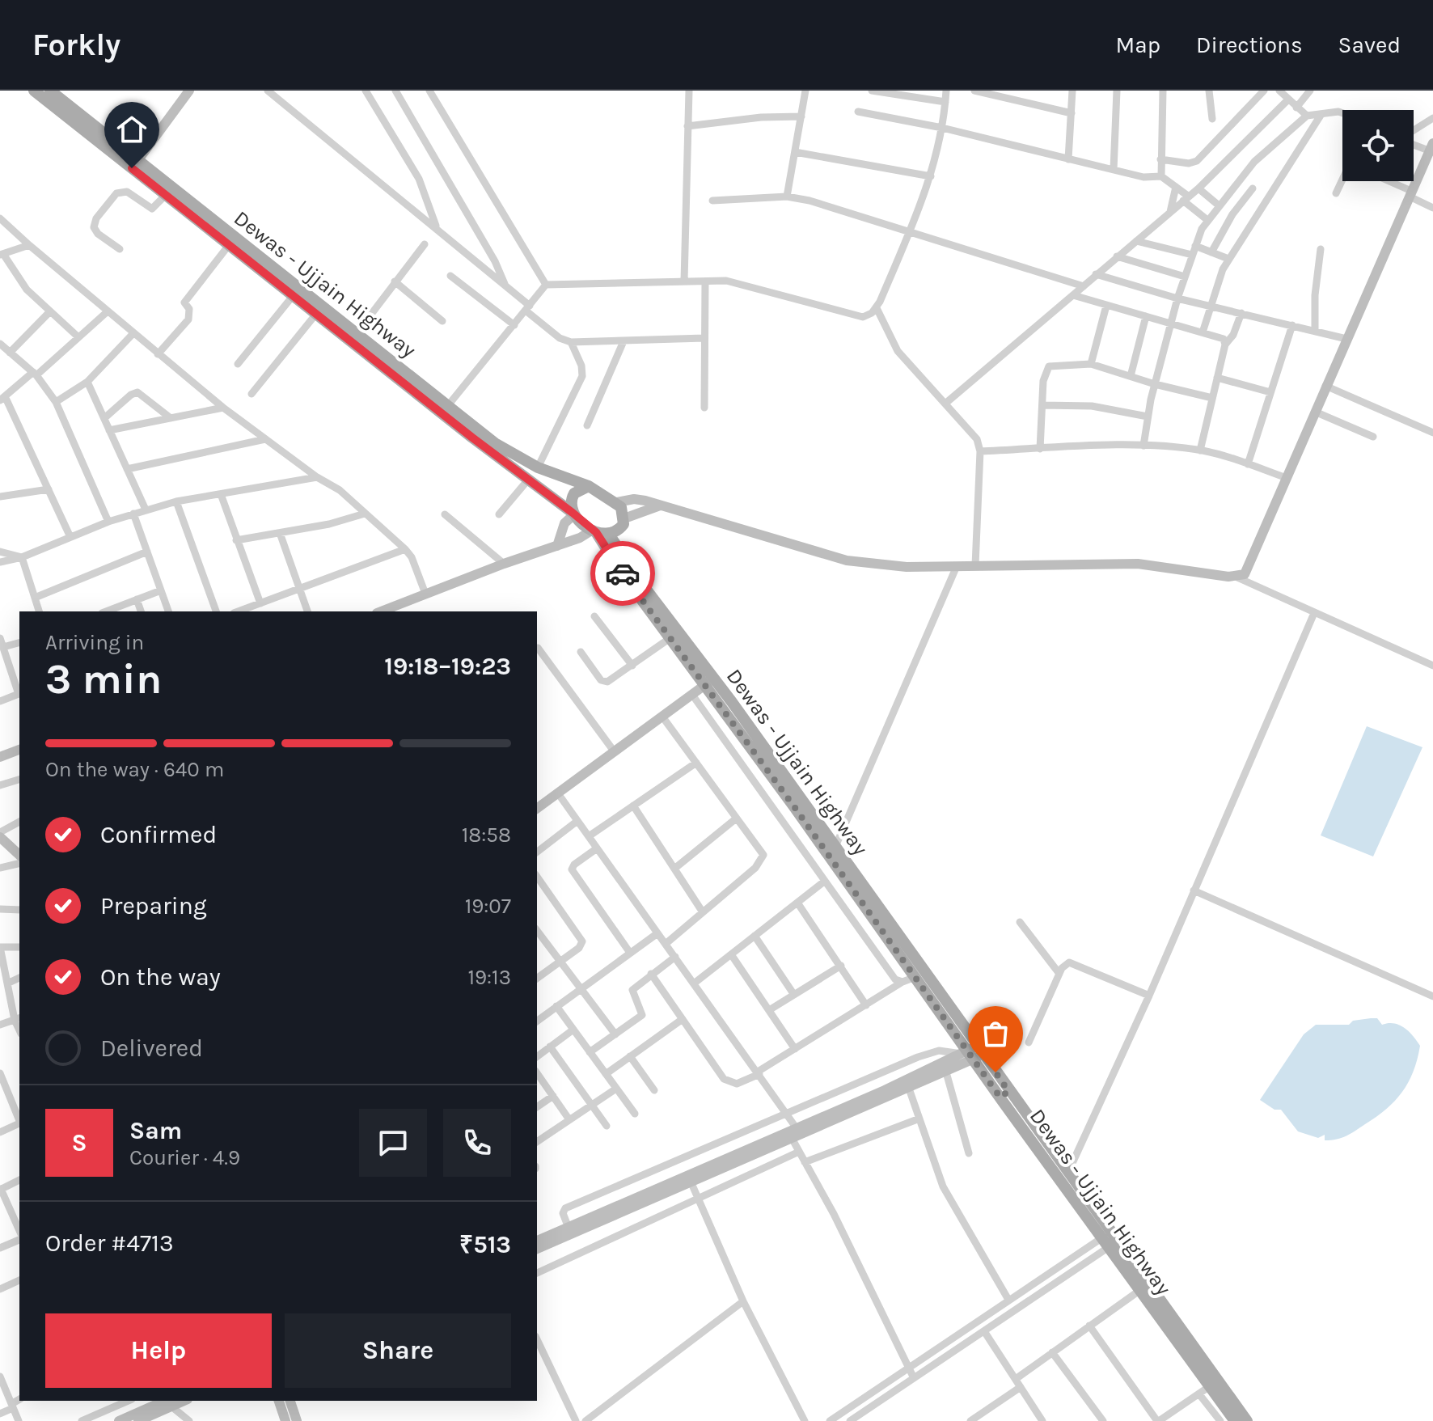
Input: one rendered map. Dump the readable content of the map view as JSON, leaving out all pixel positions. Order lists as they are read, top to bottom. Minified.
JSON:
{"streets":{"main road":["Dewas - Ujjain Highway"]},"page":{"header":"Forkly","nav":["Map","Directions","Saved"],"heading":["3 min","Arriving in","19:18–19:23"],"panel":["Sam","Courier · 4.9","Order #4713","₹513"],"bar":"On the way · 640 m","list":[["Confirmed","18:58"],["Preparing","19:07"],["On the way","19:13"],"Delivered"],"round":"S","buttons":["Help","Share"]}}
